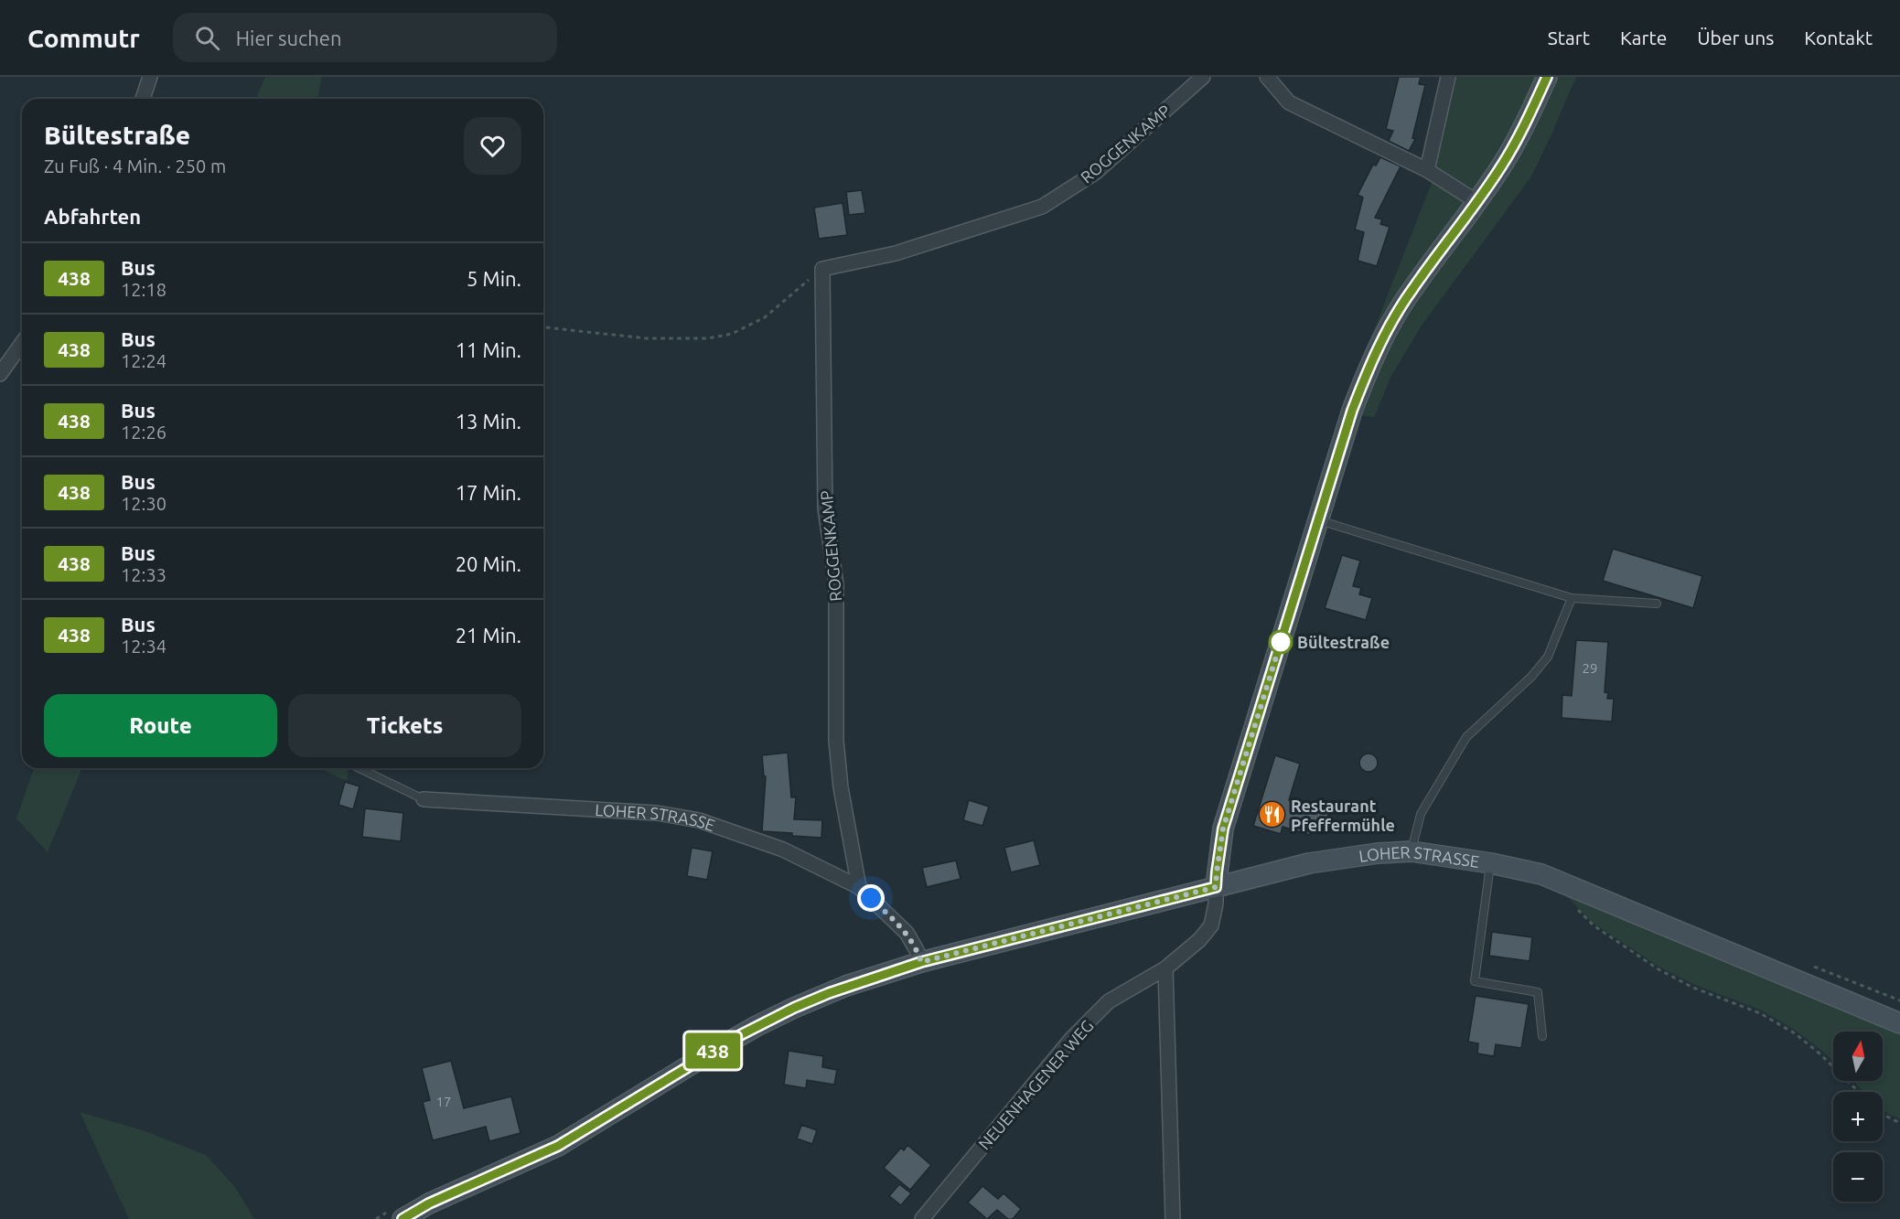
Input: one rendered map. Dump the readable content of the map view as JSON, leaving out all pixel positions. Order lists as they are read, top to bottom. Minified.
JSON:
{"streets":{"street":["ROGGENKAMP","LOHER STRASSE","NEUENHAGENER WEG"]},"crossings":[["ROGGENKAMP","LOHER STRASSE"],["LOHER STRASSE","NEUENHAGENER WEG"]],"places":{"other":["Bültestraße"],"restaurant":["Restaurant Pfeffermühle"]},"lines":["bus line 438"],"house_numbers":["29","17"],"north":"top","page":{"header":"Commutr","search":"Hier suchen","nav":["Start","Karte","Über uns","Kontakt"],"on_map":"438","heading":[["Bültestraße","Zu Fuß · 4 Min. · 250 m"],"Abfahrten"],"list":[{"mark":"438","name":"Bus","note":"12:18","value":"5 Min."},{"mark":"438","name":"Bus","note":"12:24","value":"11 Min."},{"mark":"438","name":"Bus","note":"12:26","value":"13 Min."},{"mark":"438","name":"Bus","note":"12:30","value":"17 Min."},{"mark":"438","name":"Bus","note":"12:33","value":"20 Min."},{"mark":"438","name":"Bus","note":"12:34","value":"21 Min."}],"buttons":["Route","Tickets"],"map_buttons":["+","−"]}}
